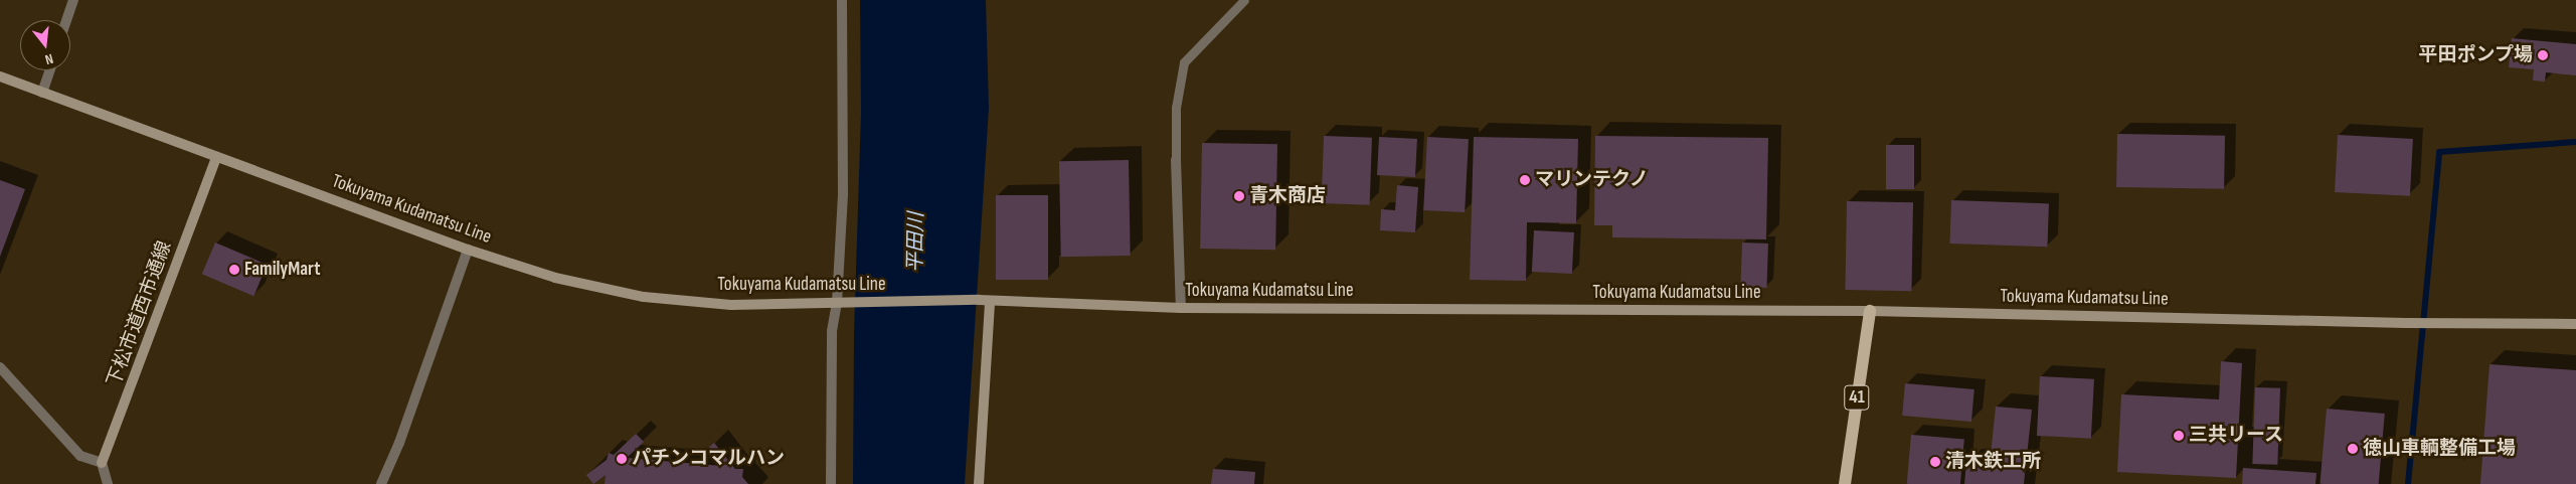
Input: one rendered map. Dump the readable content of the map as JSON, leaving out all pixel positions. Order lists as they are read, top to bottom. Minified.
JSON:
{"streets":{"main road":["Tokuyama Kudamatsu Line","下松市道西市通線","41"]},"crossings":[["Tokuyama Kudamatsu Line","下松市道西市通線"],["Tokuyama Kudamatsu Line","41"]],"water":["平田川"],"places":["平田ポンプ場","マリンテクノ","青木商店","FamilyMart","三共リース","徳山車輌整備工場","パチンコマルハン","清木鉄工所"],"north":"bottom"}
